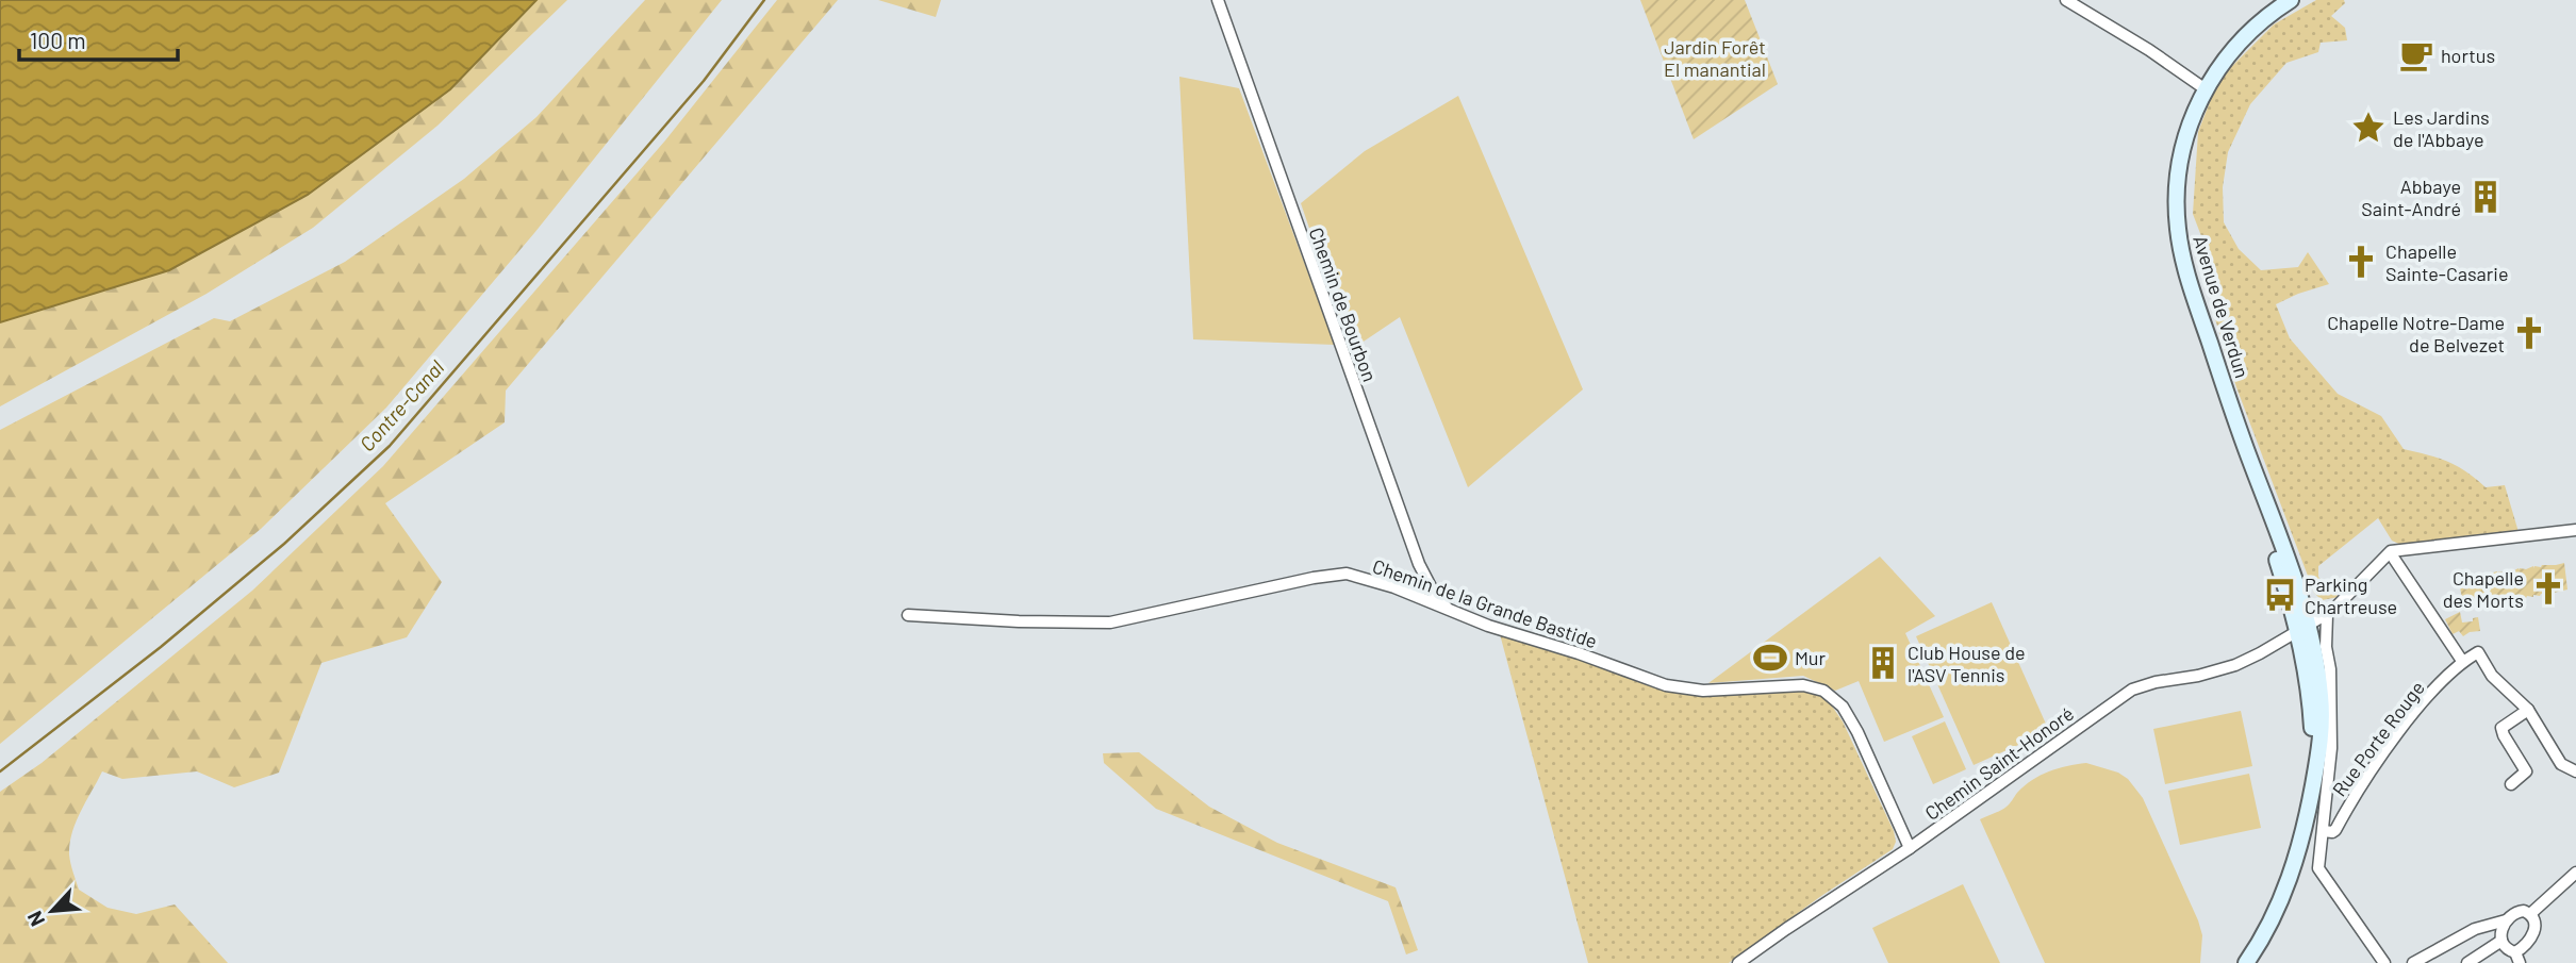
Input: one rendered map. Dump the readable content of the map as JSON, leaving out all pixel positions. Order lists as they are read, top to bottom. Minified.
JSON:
{"streets":{"main road":["Avenue de Verdun"],"street":["Chemin de Bourbon","Chemin de la Grande Bastide","Rue Porte Rouge","Chemin Saint-Honoré"]},"crossings":[["Chemin de Bourbon","Chemin de la Grande Bastide"],["Avenue de Verdun","Chemin Saint-Honoré"],["Chemin de la Grande Bastide","Chemin Saint-Honoré"]],"water":["Contre-Canal"],"parks":["Jardin Forêt El manantial"],"places":{"cafe":["hortus"],"place":["Les Jardins de l'Abbaye"],"building":["Abbaye Saint-André","Club House de l'ASV Tennis"],"church":["Chapelle Sainte-Casarie","Chapelle Notre-Dame de Belvezet","Chapelle des Morts"],"bus stop":["Parking Chartreuse"],"sports":["Mur"]},"scale_bar":"100 m","north":"bottom left"}
